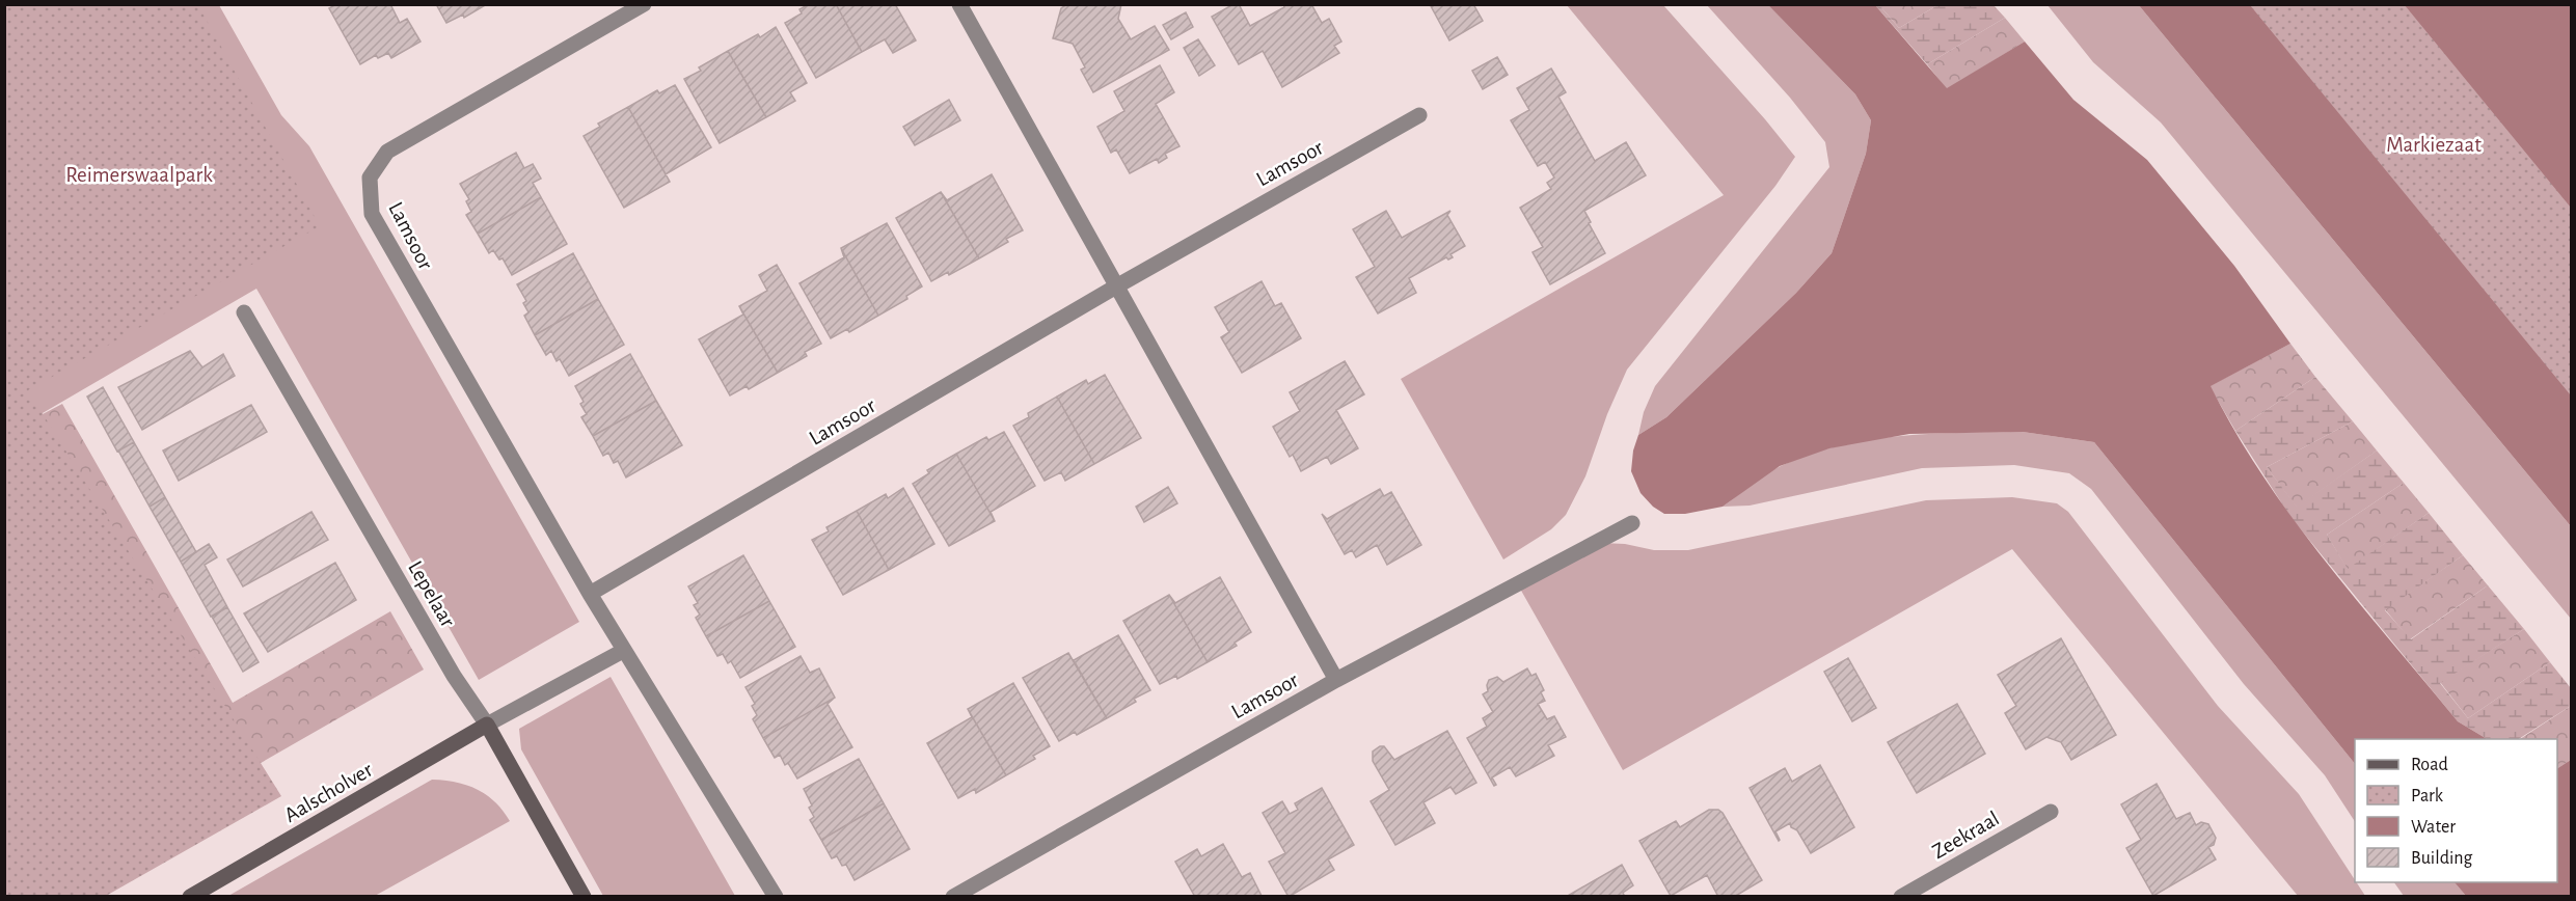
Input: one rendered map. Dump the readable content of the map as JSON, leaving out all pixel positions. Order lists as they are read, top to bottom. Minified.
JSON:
{"streets":{"street":["Lamsoor","Lepelaar","Aalscholver","Zeekraal"]},"crossings":[["Lepelaar","Aalscholver"]],"parks":["Markiezaat","Reimerswaalpark"],"legend":["Road","Park","Water","Building"]}
